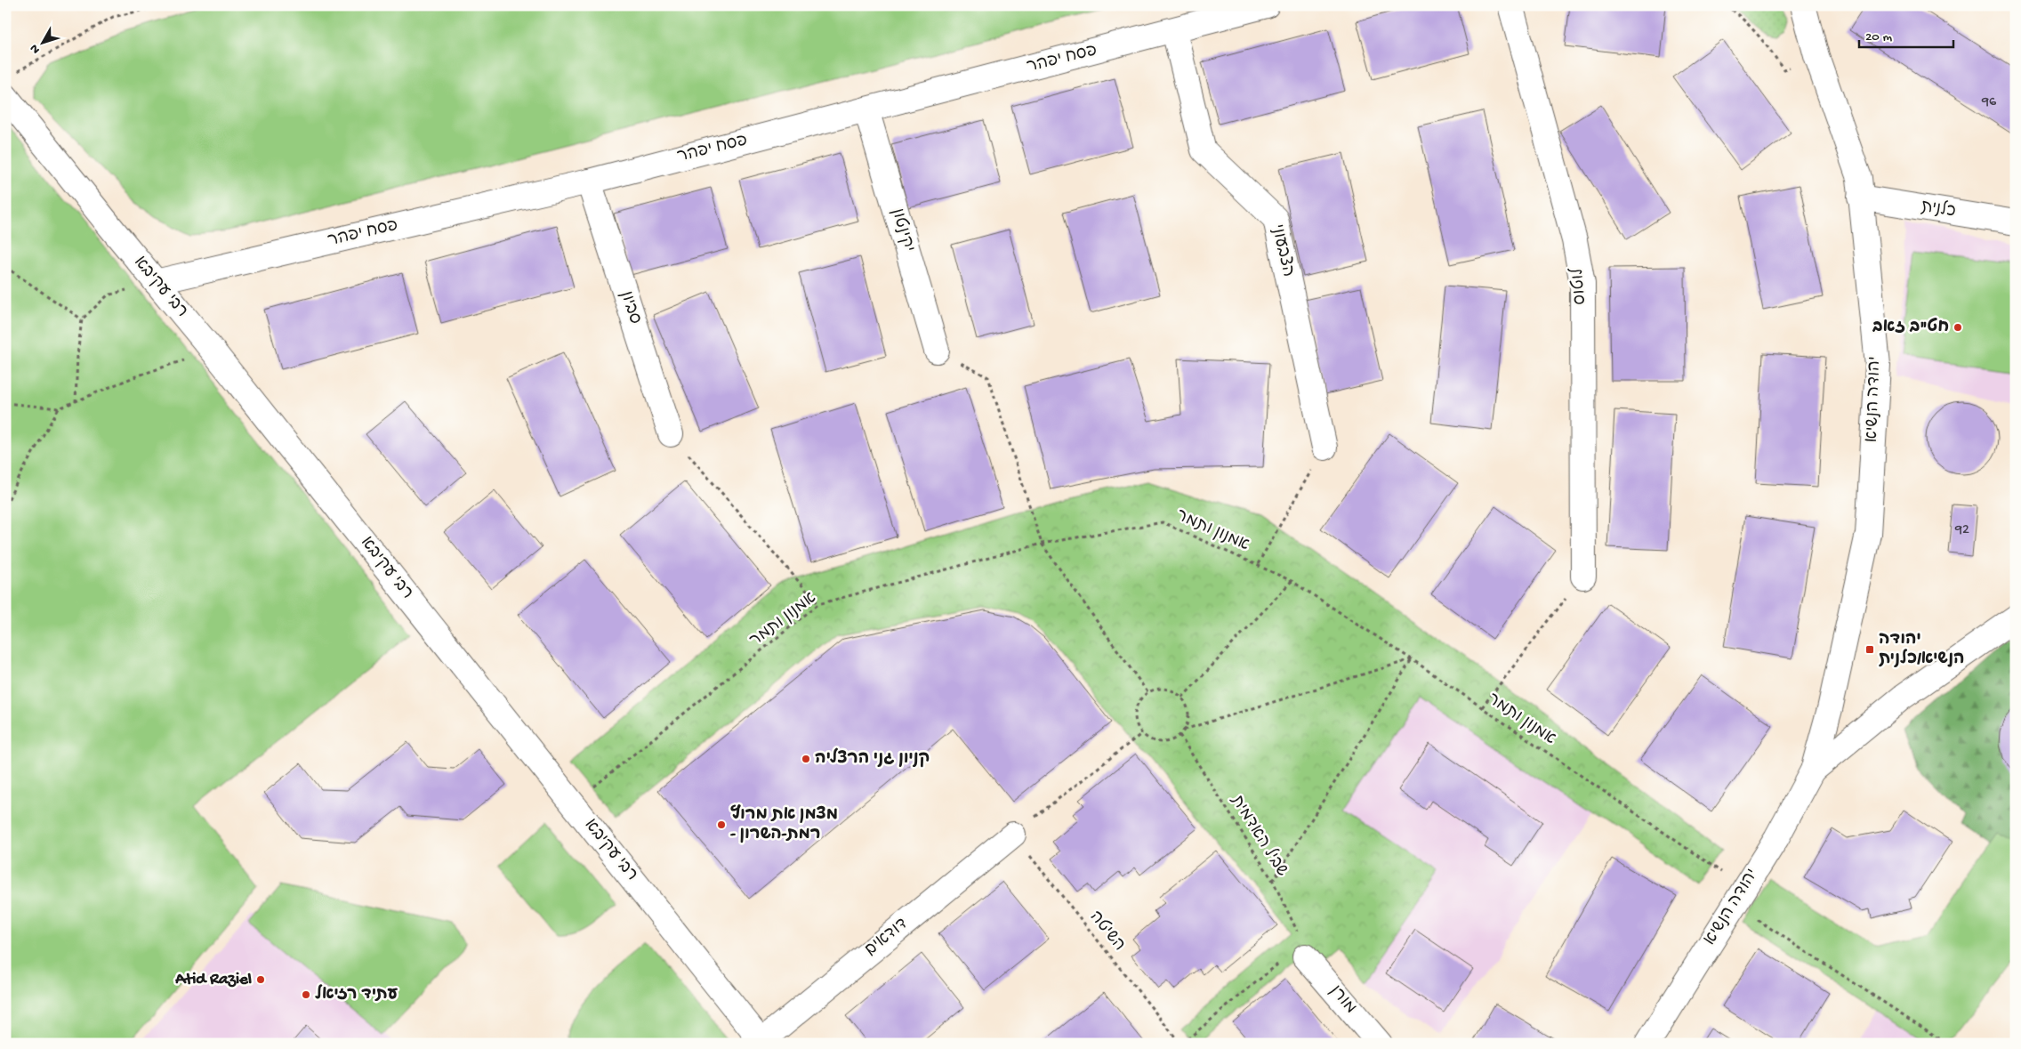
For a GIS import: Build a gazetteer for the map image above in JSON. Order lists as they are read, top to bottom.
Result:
{
  "streets": {
    "street": [
      "פסח יפהר",
      "כלנית",
      "יקינטון",
      "הצבעוני",
      "לוטוס",
      "רבי עקיבא",
      "סביון",
      "יהודה הנשיא",
      "דודאים",
      "מורן"
    ],
    "path": ["אמנון ותמר", "שביל האדמית", "השיטה"]
  },
  "crossings": [
    ["פסח יפהר", "יקינטון"],
    ["פסח יפהר", "הצבעוני"],
    ["פסח יפהר", "רבי עקיבא"],
    ["פסח יפהר", "סביון"],
    ["כלנית", "יהודה הנשיא"],
    ["רבי עקיבא", "אמנון ותמר"],
    ["רבי עקיבא", "דודאים"],
    ["יהודה הנשיא", "אמנון ותמר"],
    ["שביל האדמית", "מורן"],
    ["השיטה", "דודאים"]
  ],
  "places": {
    "other": [
      "חט\"ב זאב",
      "קניון גני הרצליה",
      "מצמן את מרוץ - רמת-השרון",
      "Atid Raziel",
      "עתיד רזיאל"
    ],
    "transit": ["יהודה הנשיא/כלנית"]
  },
  "house_numbers": ["96", "92"],
  "scale_bar": "20 m",
  "north": "bottom left"
}
